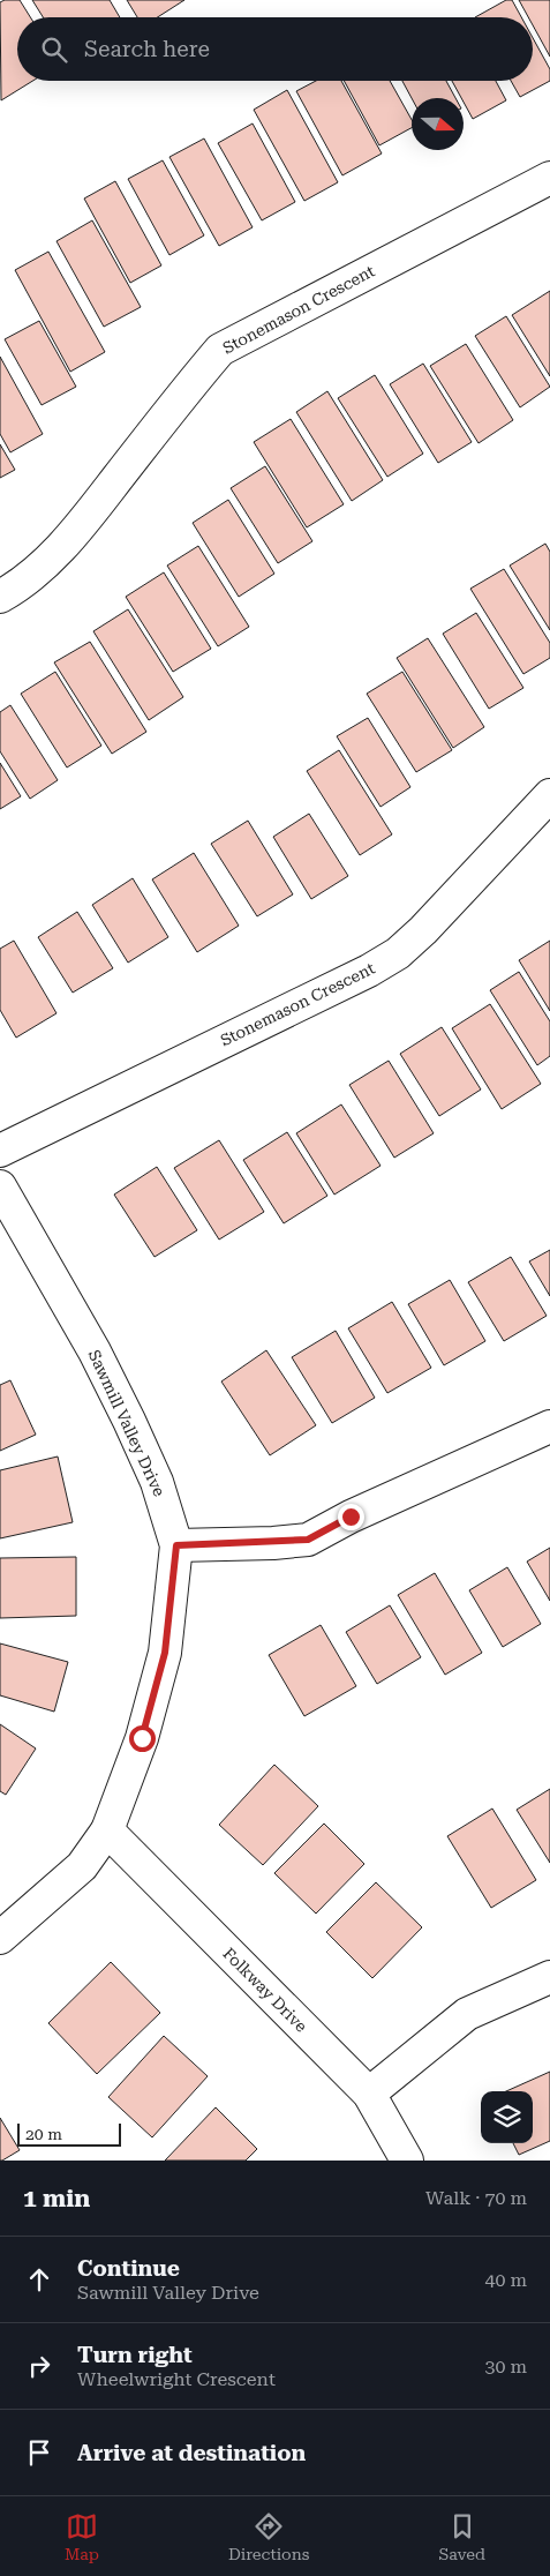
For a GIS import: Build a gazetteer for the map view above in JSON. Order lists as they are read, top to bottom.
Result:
{
  "streets": {
    "street": ["Stonemason Crescent", "Sawmill Valley Drive", "Folkway Drive"]
  },
  "crossings": [
    ["Sawmill Valley Drive", "Folkway Drive"]
  ],
  "scale_bar": "20 m",
  "north": "right",
  "page": {
    "search": "Search here",
    "scale": "20 m",
    "heading": ["1 min", "Walk · 70 m"],
    "list": [
      ["Continue", "Sawmill Valley Drive", "40 m"],
      ["Turn right", "Wheelwright Crescent", "30 m"],
      "Arrive at destination"
    ],
    "nav": ["Map", "Directions", "Saved"]
  }
}
